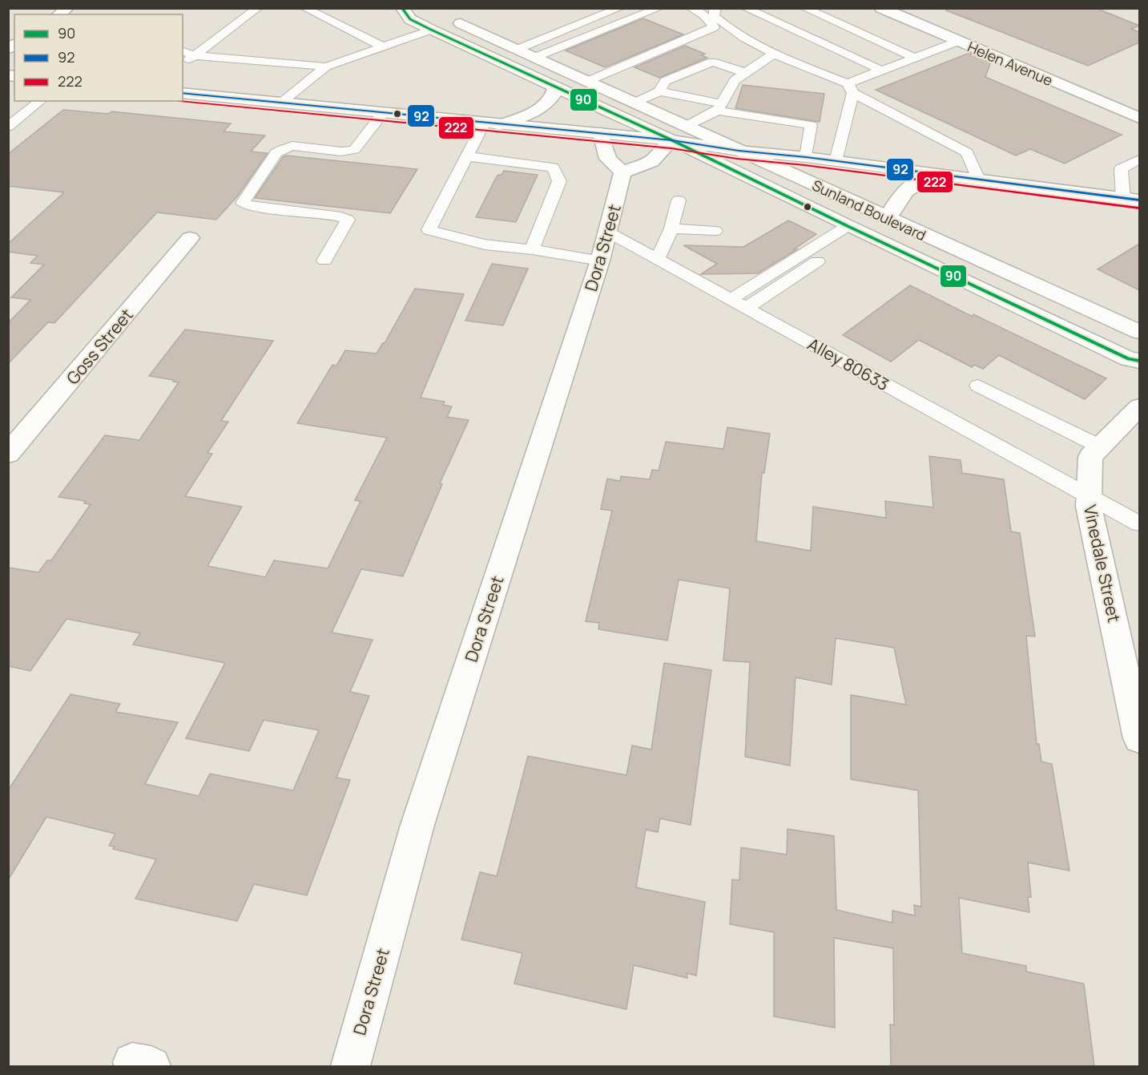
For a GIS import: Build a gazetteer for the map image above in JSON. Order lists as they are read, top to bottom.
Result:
{
  "streets": {
    "main road": [
      "Helen Avenue",
      "Sunland Boulevard",
      "Dora Street",
      "Goss Street",
      "Vinedale Street"
    ],
    "lane": ["Alley 80633"]
  },
  "crossings": [
    ["Dora Street", "Alley 80633"],
    ["Alley 80633", "Vinedale Street"]
  ],
  "lines": ["transit line 90", "transit line 92", "transit line 222"],
  "legend": ["90", "92", "222"]
}
